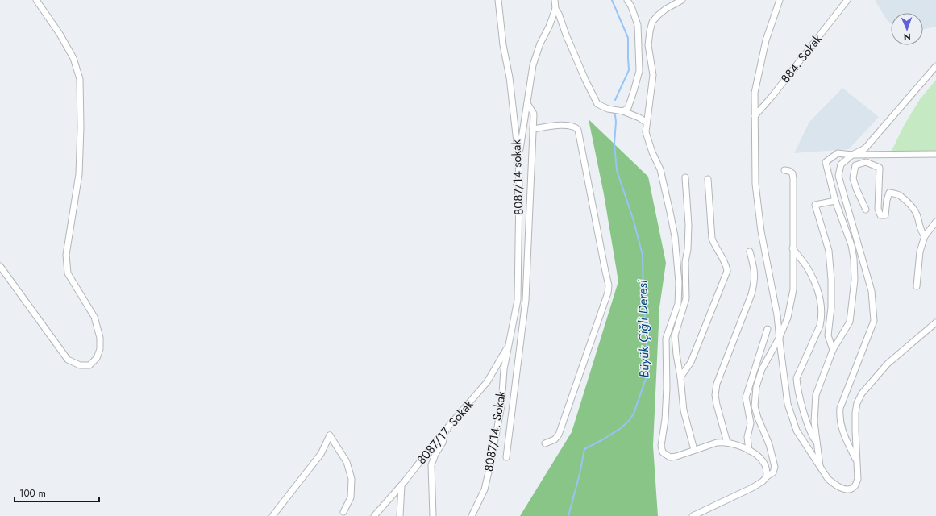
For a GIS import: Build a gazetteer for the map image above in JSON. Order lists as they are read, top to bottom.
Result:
{
  "streets": {
    "street": [
      "884. Sokak",
      "8087/14 sokak",
      "8087/14. Sokak",
      "8087/17. Sokak"
    ]
  },
  "crossings": [
    ["8087/14 sokak", "8087/14. Sokak"],
    ["8087/14 sokak", "8087/17. Sokak"],
    ["8087/14. Sokak", "8087/17. Sokak"]
  ],
  "water": ["Büyük Çiğli Deresi"],
  "scale_bar": "100 m",
  "north": "bottom"
}
